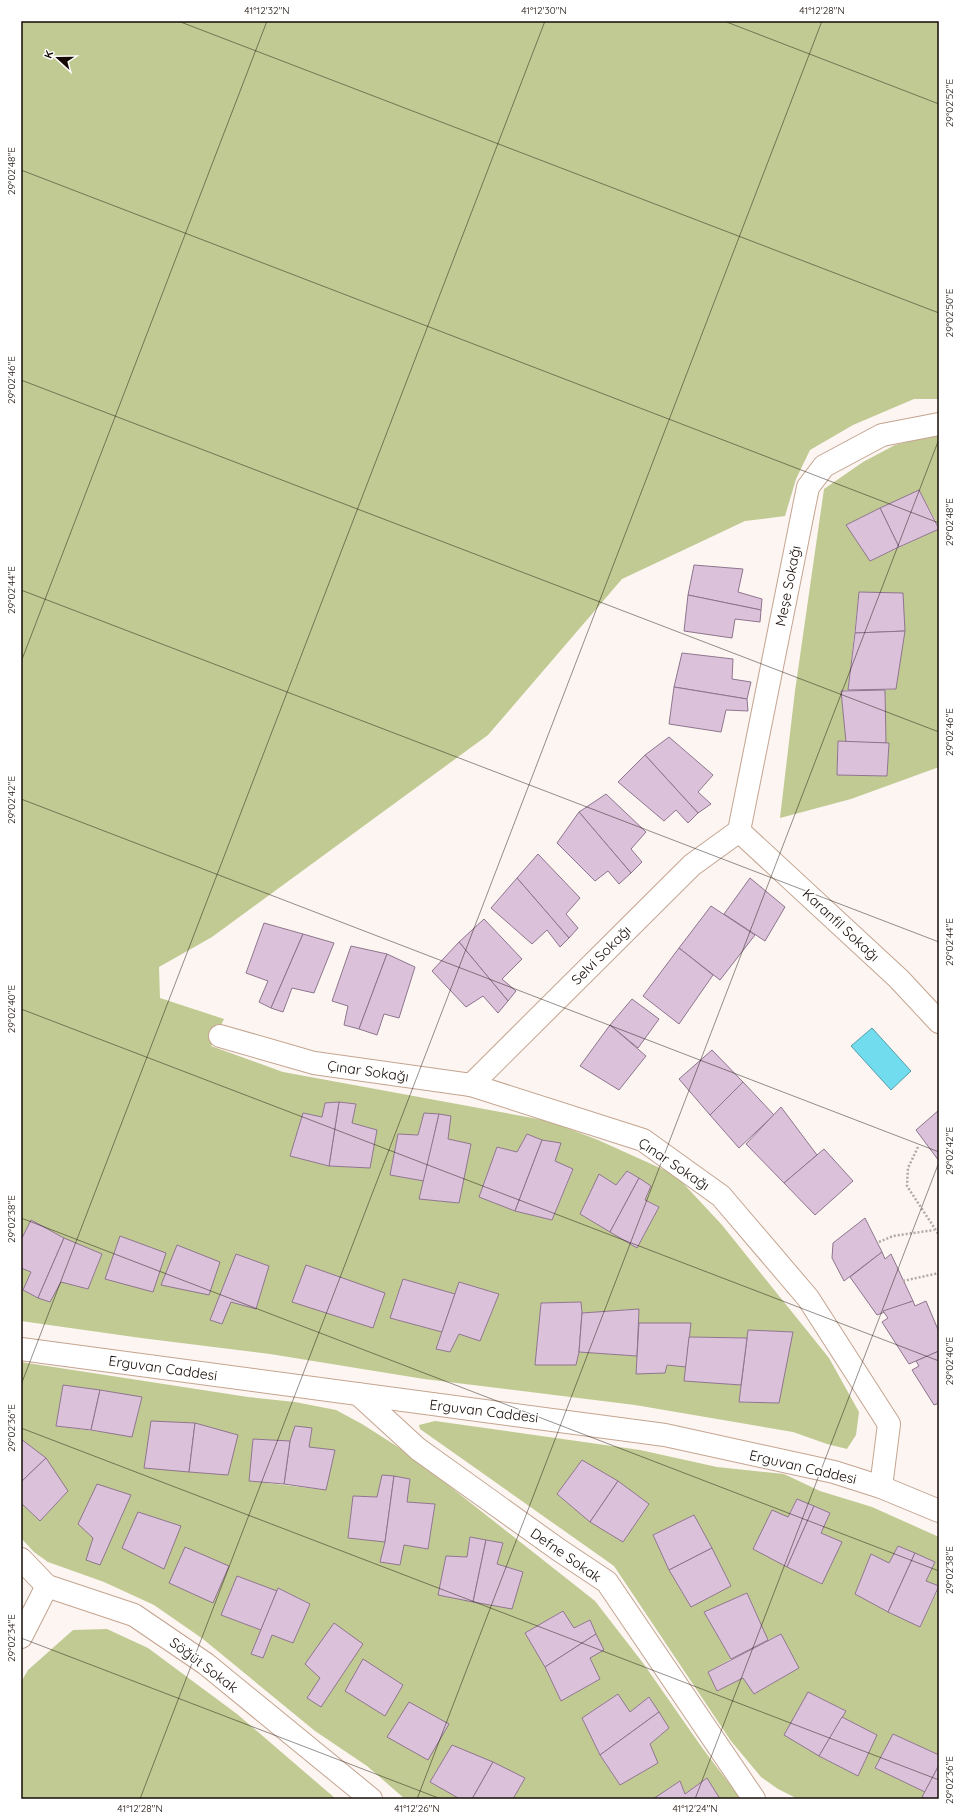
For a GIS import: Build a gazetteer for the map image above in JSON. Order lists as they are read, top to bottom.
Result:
{
  "streets": {
    "street": [
      "Meşe Sokağı",
      "Karanfil Sokağı",
      "Selvi Sokağı",
      "Çınar Sokağı",
      "Erguvan Caddesi",
      "Defne Sokak",
      "Söğüt Sokak"
    ]
  },
  "crossings": [
    ["Meşe Sokağı", "Karanfil Sokağı"],
    ["Meşe Sokağı", "Selvi Sokağı"],
    ["Karanfil Sokağı", "Selvi Sokağı"],
    ["Selvi Sokağı", "Çınar Sokağı"],
    ["Çınar Sokağı", "Erguvan Caddesi"],
    ["Erguvan Caddesi", "Defne Sokak"]
  ],
  "north": "left",
  "coordinates": [
    "41°12'32\"N",
    "41°12'30\"N",
    "41°12'28\"N",
    "29°02'52\"E",
    "29°02'48\"E",
    "29°02'50\"E",
    "29°02'46\"E",
    "29°02'44\"E",
    "29°02'42\"E",
    "29°02'40\"E",
    "29°02'38\"E",
    "29°02'36\"E",
    "29°02'34\"E",
    "41°12'26\"N",
    "41°12'24\"N"
  ]
}
